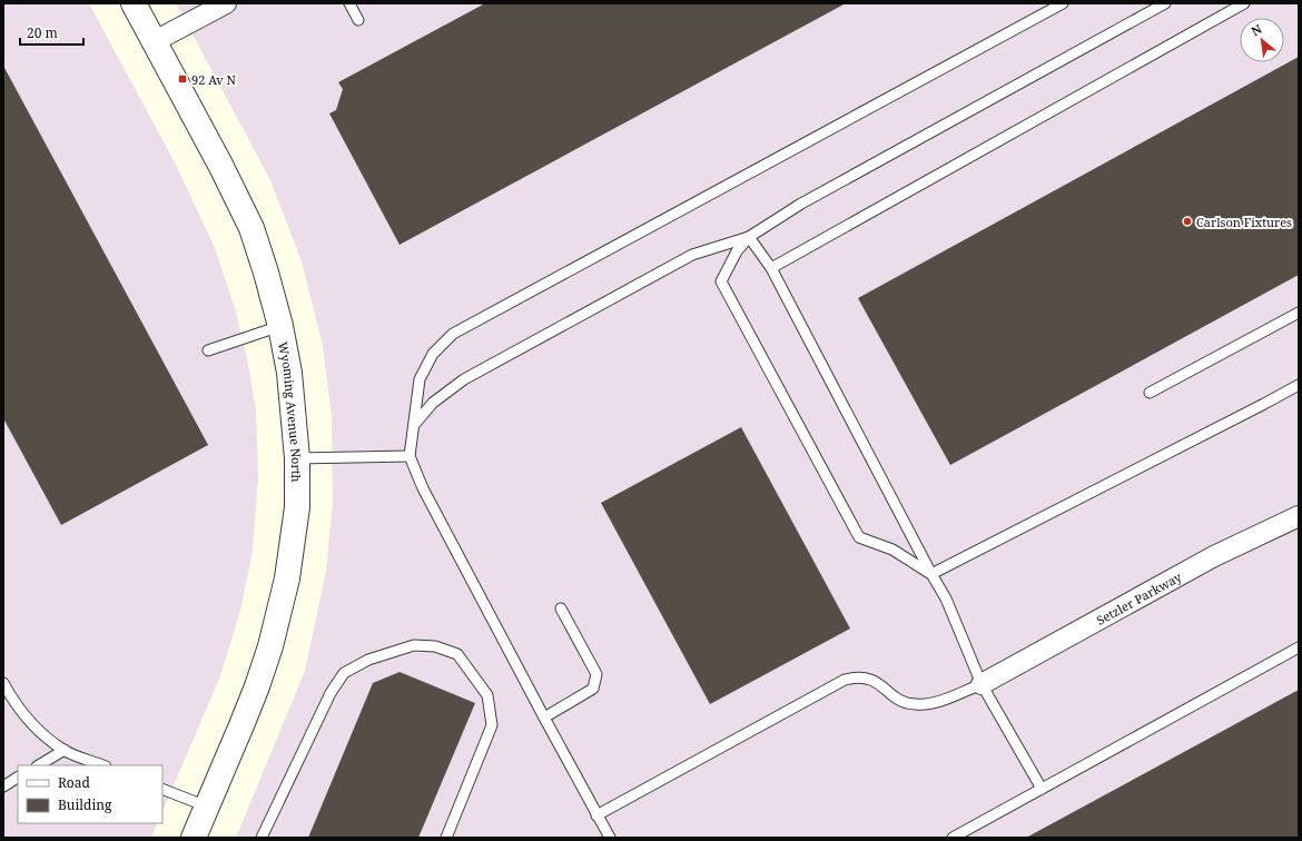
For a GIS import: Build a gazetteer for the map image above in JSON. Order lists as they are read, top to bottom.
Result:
{
  "streets": {
    "street": ["Wyoming Avenue North", "Setzler Parkway"]
  },
  "places": {
    "transit": ["92 Av N"],
    "other": ["Carlson Fixtures"]
  },
  "legend": ["Road", "Building"],
  "scale_bar": "20 m",
  "north": "top left"
}
